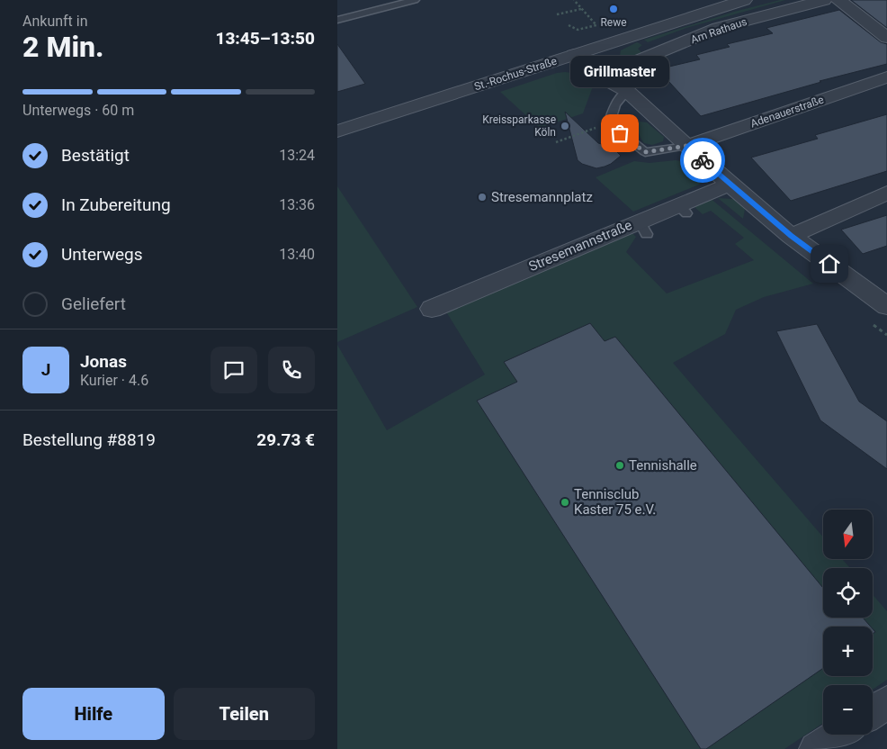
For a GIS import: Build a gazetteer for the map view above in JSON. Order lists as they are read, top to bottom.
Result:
{
  "streets": {
    "street": [
      "Am Rathaus",
      "St.-Rochus-Straße",
      "Adenauerstraße",
      "Stresemannstraße"
    ]
  },
  "places": [
    "Rewe",
    "Kreissparkasse Köln",
    "Grillmaster",
    "Stresemannplatz",
    "Tennishalle",
    "Tennisclub Kaster 75 e.V."
  ],
  "north": "bottom",
  "page": {
    "heading": ["2 Min.", "Ankunft in", "13:45–13:50"],
    "panel": [
      "Jonas",
      "Kurier · 4.6",
      "Bestellung #8819",
      "29.73 €"
    ],
    "bubble": "Grillmaster",
    "bar": "Unterwegs · 60 m",
    "list": [
      ["Bestätigt", "13:24"],
      ["In Zubereitung", "13:36"],
      ["Unterwegs", "13:40"],
      "Geliefert"
    ],
    "round": "J",
    "map_buttons": ["+", "−"],
    "buttons": ["Hilfe", "Teilen"]
  }
}
